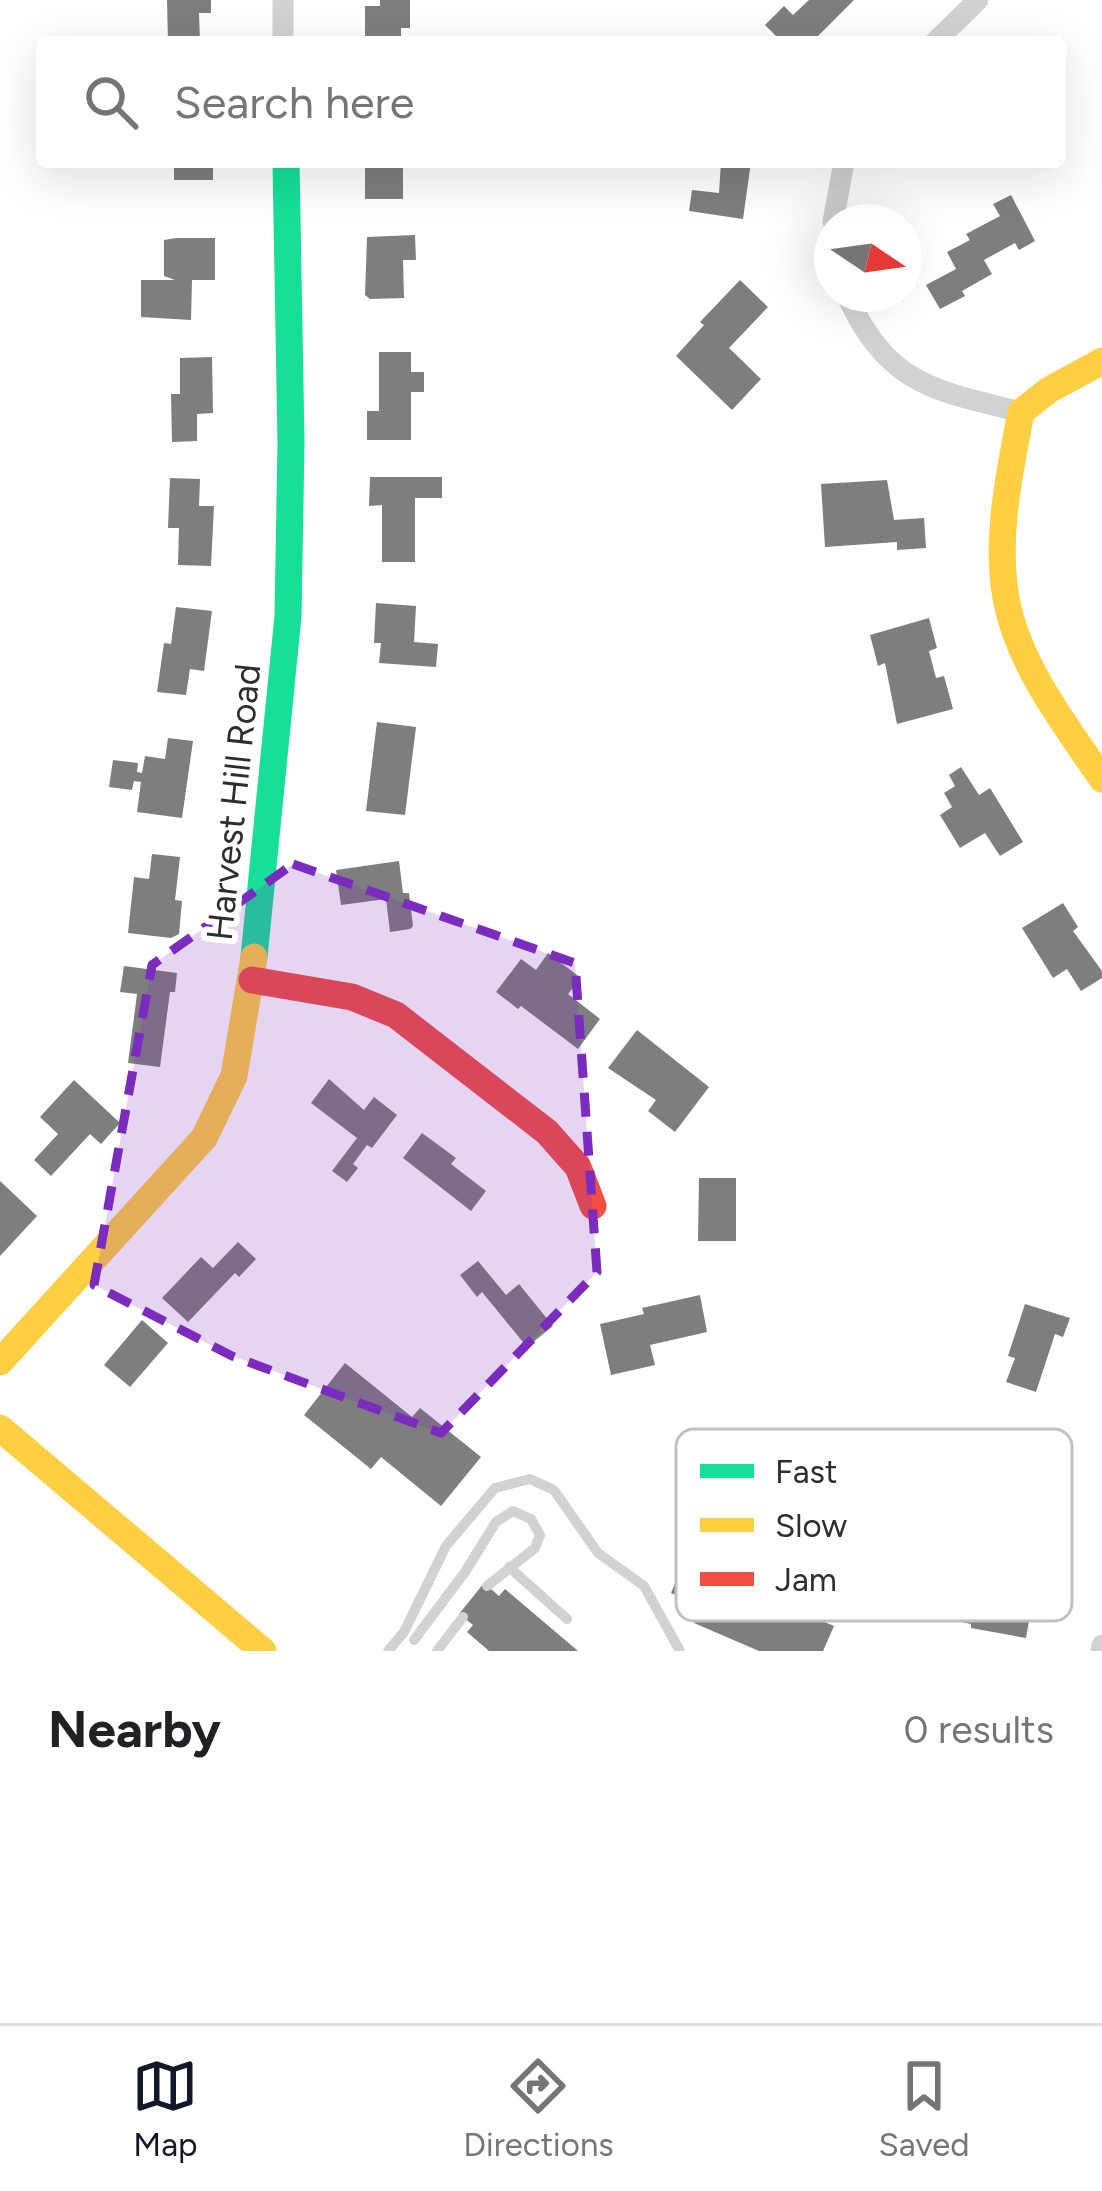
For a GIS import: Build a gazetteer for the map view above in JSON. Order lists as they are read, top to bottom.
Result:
{
  "streets": {
    "street": ["Harvest Hill Road"]
  },
  "legend": ["Fast", "Slow", "Jam"],
  "north": "right",
  "page": {
    "search": "Search here",
    "heading": ["Nearby", "0 results"],
    "nav": ["Map", "Directions", "Saved"]
  }
}
